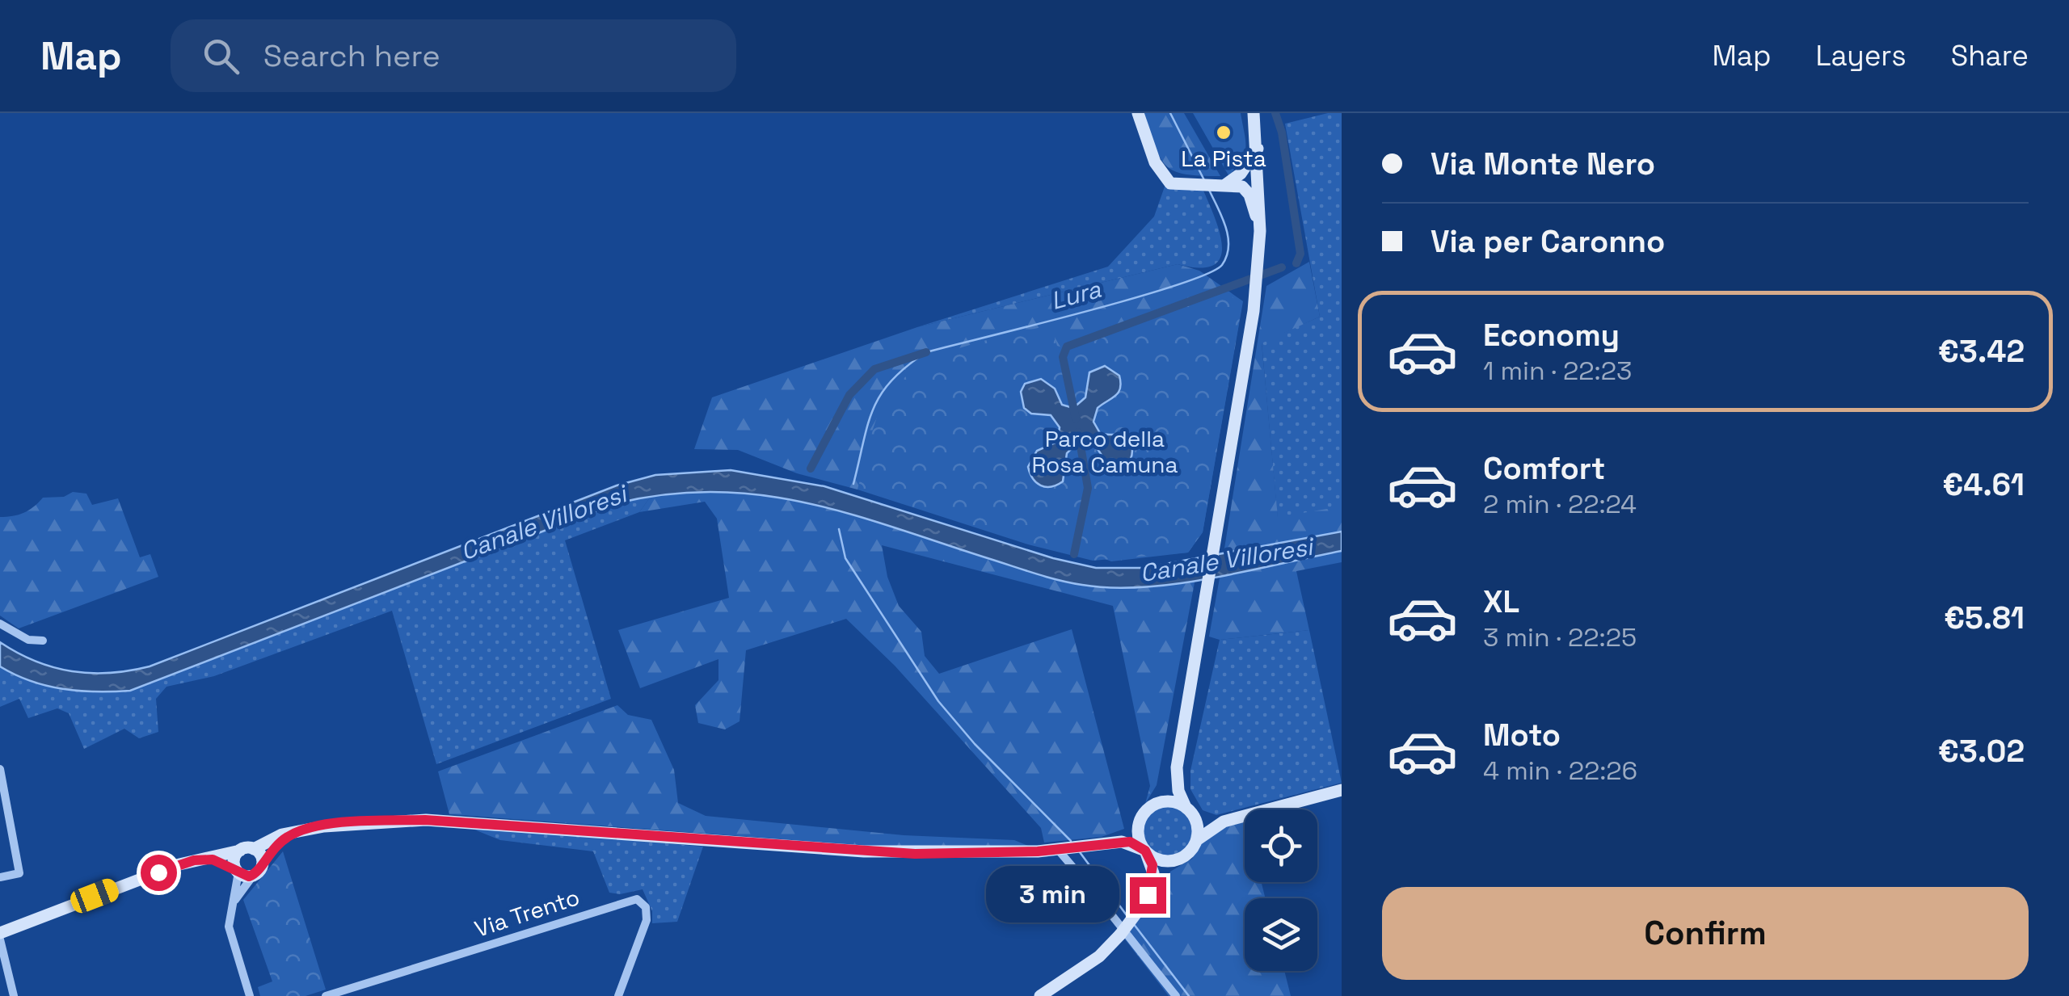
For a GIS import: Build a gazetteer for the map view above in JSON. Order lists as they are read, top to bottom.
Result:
{
  "streets": {
    "street": ["Via Trento"]
  },
  "water": ["Lura", "Canale Villoresi"],
  "parks": ["Parco della Rosa Camuna"],
  "places": ["La Pista"],
  "page": {
    "header": "Map",
    "search": "Search here",
    "nav": ["Map", "Layers", "Share"],
    "banner": ["Via Monte Nero", "Via per Caronno"],
    "list": [
      {
        "name": "Economy",
        "note": "1 min · 22:23",
        "value": "€3.42"
      },
      {
        "name": "Comfort",
        "note": "2 min · 22:24",
        "value": "€4.61"
      },
      {
        "name": "XL",
        "note": "3 min · 22:25",
        "value": "€5.81"
      },
      {
        "name": "Moto",
        "note": "4 min · 22:26",
        "value": "€3.02"
      }
    ],
    "bubble": "3 min",
    "buttons": "Confirm"
  }
}
